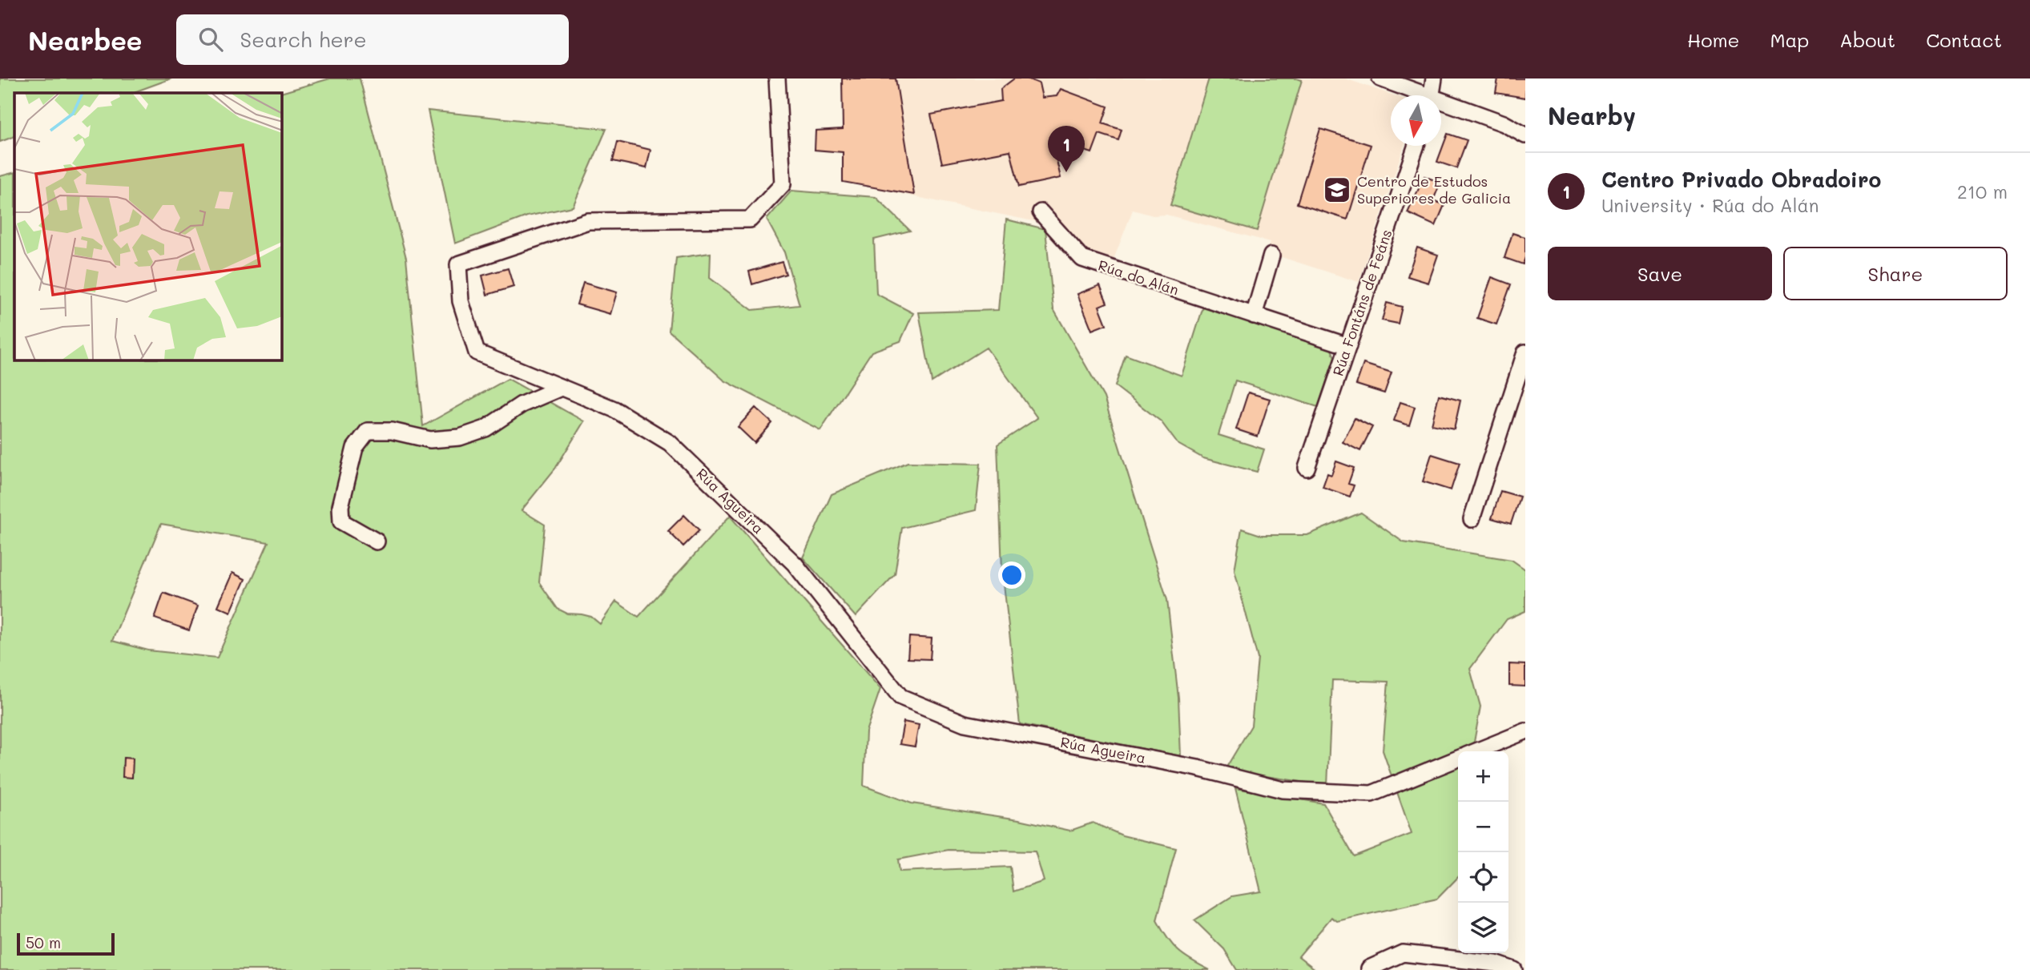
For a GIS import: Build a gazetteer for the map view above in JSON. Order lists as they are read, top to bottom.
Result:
{
  "streets": {
    "street": ["Rúa do Alán", "Rúa Fontáns de Feáns", "Rúa Agueira"]
  },
  "crossings": [
    ["Rúa do Alán", "Rúa Fontáns de Feáns"]
  ],
  "places": {
    "school or university": ["Centro de Estudos Superiores de Galicia"]
  },
  "scale_bar": "50 m",
  "north": "bottom",
  "page": {
    "header": "Nearbee",
    "search": "Search here",
    "nav": [
      "Home",
      "Map",
      "About",
      "Contact"
    ],
    "heading": "Nearby",
    "pins": "1",
    "list": [
      {
        "mark": "1",
        "name": "Centro Privado Obradoiro",
        "note": "University · Rúa do Alán",
        "value": "210 m"
      }
    ],
    "buttons": ["Save", "Share"],
    "map_buttons": ["+", "−"],
    "scale": "50 m"
  }
}
